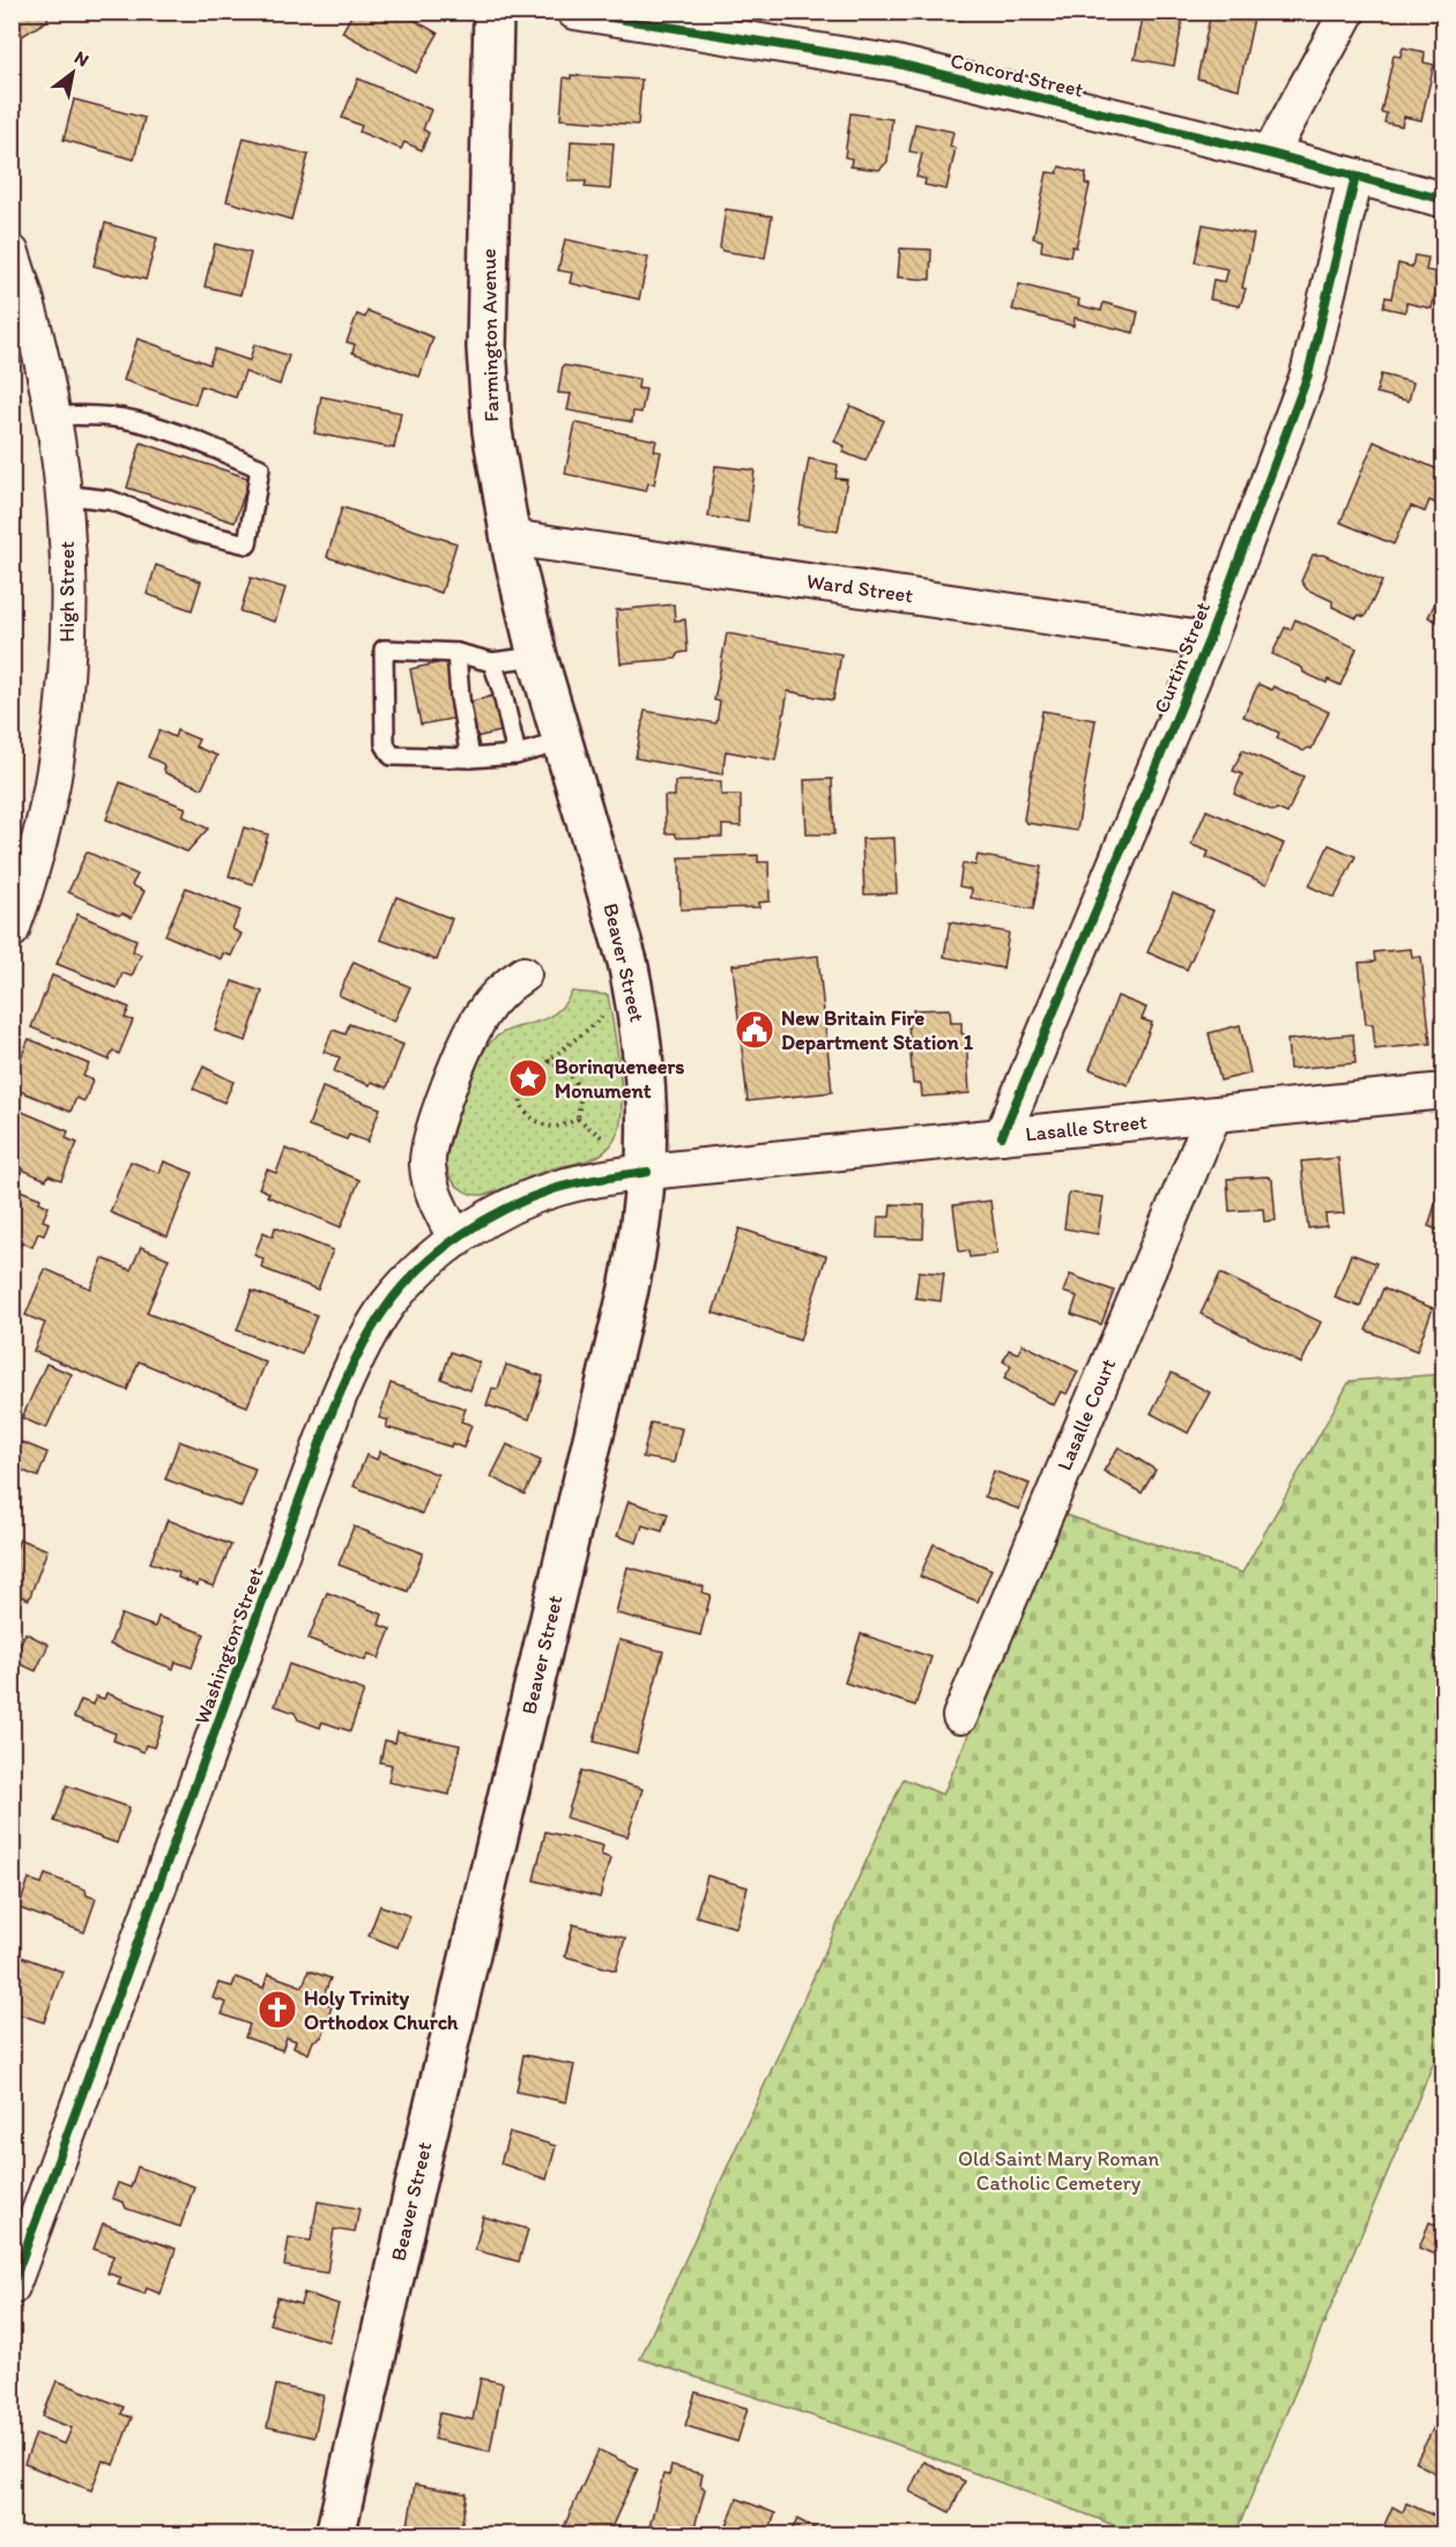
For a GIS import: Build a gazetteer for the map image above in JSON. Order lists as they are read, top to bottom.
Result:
{
  "streets": {
    "main road": ["Farmington Avenue", "Beaver Street"],
    "street": [
      "Concord Street",
      "Ward Street",
      "High Street",
      "Curtin Street",
      "Lasalle Street",
      "Lasalle Court",
      "Washington Street"
    ]
  },
  "crossings": [
    ["Concord Street", "Curtin Street"],
    ["Farmington Avenue", "Ward Street"],
    ["Farmington Avenue", "Beaver Street"],
    ["Ward Street", "Curtin Street"],
    ["Curtin Street", "Lasalle Street"],
    ["Beaver Street", "Lasalle Street"],
    ["Beaver Street", "Washington Street"],
    ["Lasalle Street", "Lasalle Court"],
    ["Lasalle Street", "Washington Street"]
  ],
  "parks": ["Old Saint Mary Roman Catholic Cemetery"],
  "places": {
    "public building": ["New Britain Fire Department Station 1"],
    "place": ["Borinqueneers Monument"],
    "church": ["Holy Trinity Orthodox Church"]
  },
  "north": "top right"
}
